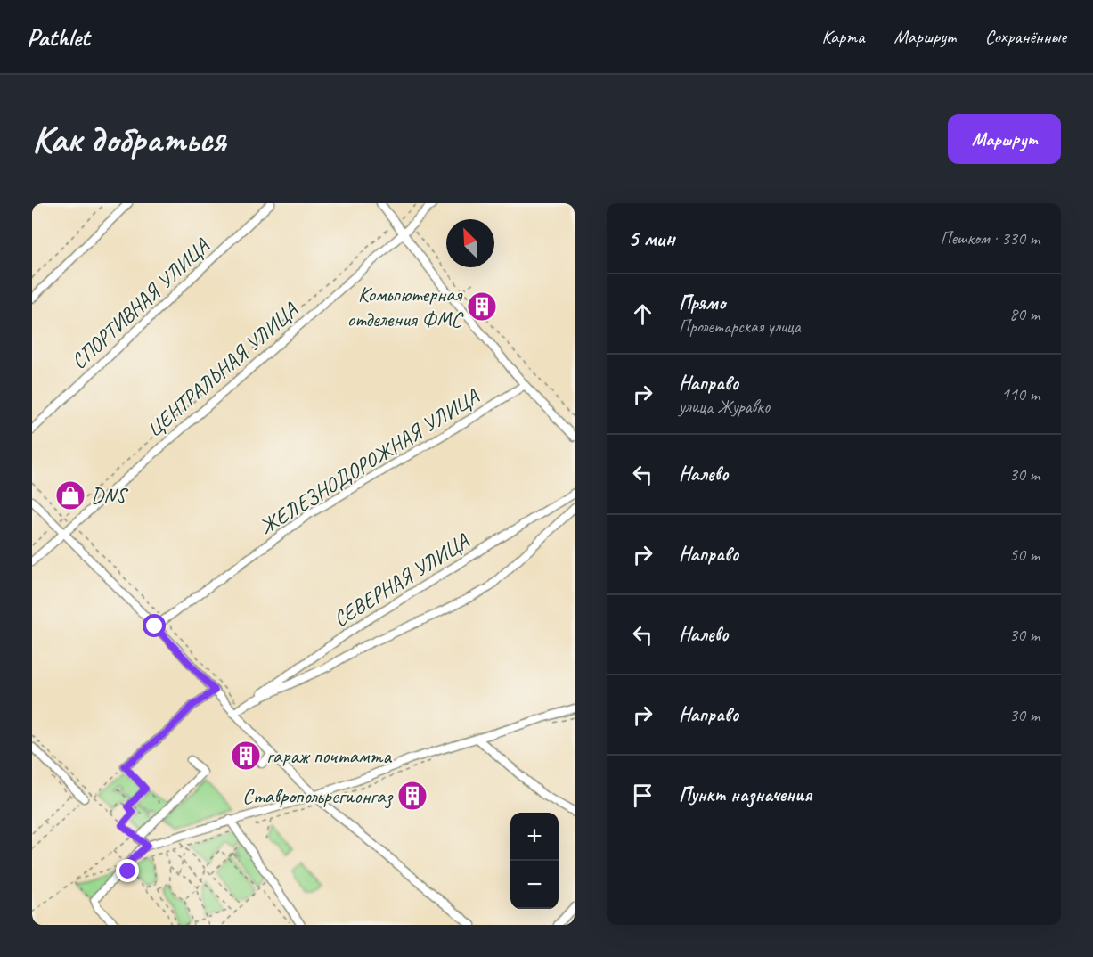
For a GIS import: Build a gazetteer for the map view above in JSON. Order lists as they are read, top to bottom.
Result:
{
  "streets": {
    "street": [
      "СПОРТИВНАЯ УЛИЦА",
      "ЦЕНТРАЛЬНАЯ УЛИЦА",
      "ЖЕЛЕЗНОДОРОЖНАЯ УЛИЦА",
      "СЕВЕРНАЯ УЛИЦА"
    ]
  },
  "places": {
    "building": ["Комьпютерная отделения ФМС", "гараж почтамта", "Ставропольрегионгаз"],
    "shop": ["DNS"]
  },
  "north": "top left",
  "page": {
    "header": "Pathlet",
    "nav": ["Карта", "Маршрут", "Сохранённые"],
    "buttons": "Маршрут",
    "title": "Как добраться",
    "heading": ["5 мин", "Пешком · 330 m"],
    "list": [
      ["Прямо", "Пролетарская улица", "80 m"],
      ["Направо", "улица Журавко", "110 m"],
      ["Налево", "30 m"],
      ["Направо", "50 m"],
      ["Налево", "30 m"],
      ["Направо", "30 m"],
      "Пункт назначения"
    ],
    "map_buttons": ["+", "−"]
  }
}
